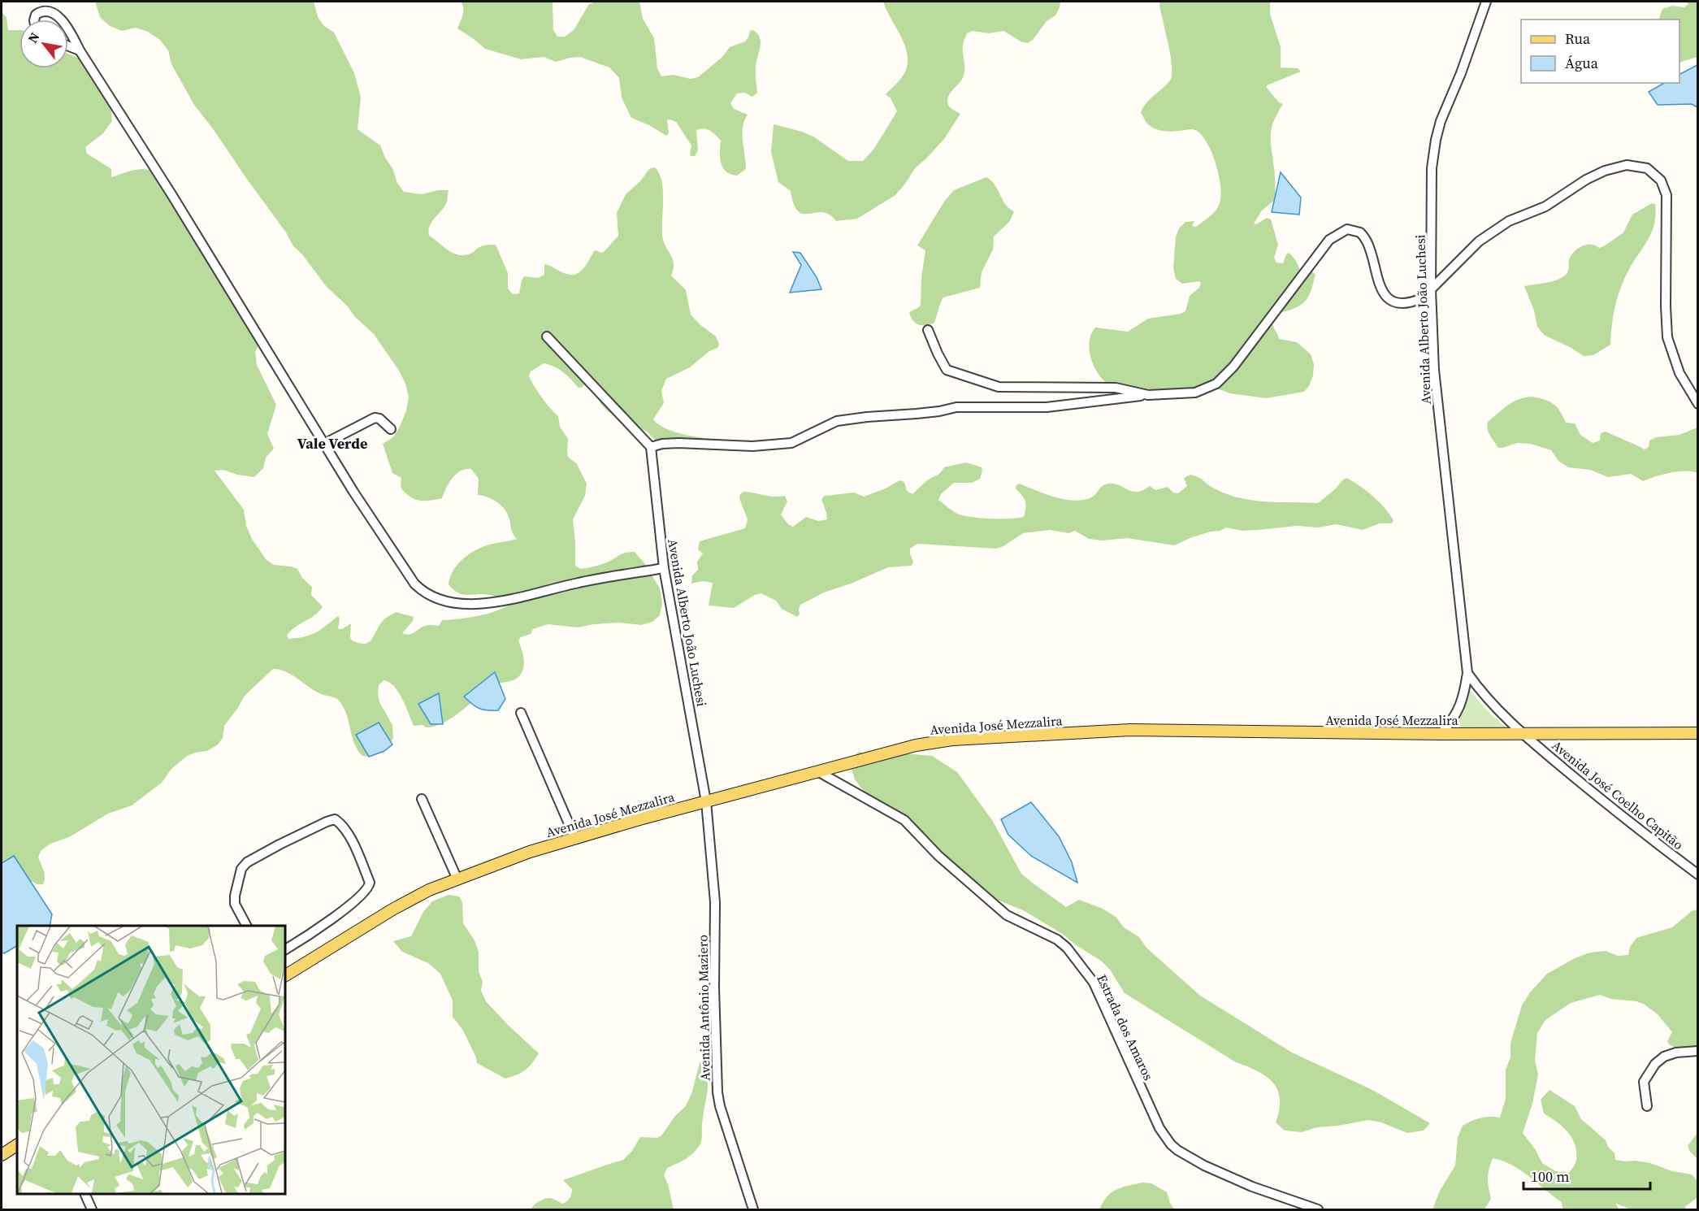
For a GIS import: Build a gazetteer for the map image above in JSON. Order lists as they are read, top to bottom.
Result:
{
  "streets": {
    "main road": ["Avenida José Mezzalira"],
    "street": [
      "Avenida Alberto João Luchesi",
      "Avenida José Coelho Capitão",
      "Avenida Antônio Maziero",
      "Estrada dos Amaros"
    ]
  },
  "crossings": [
    ["Avenida Alberto João Luchesi", "Avenida José Mezzalira"],
    ["Avenida Alberto João Luchesi", "Avenida José Coelho Capitão"],
    ["Avenida Alberto João Luchesi", "Avenida Antônio Maziero"],
    ["Avenida José Mezzalira", "Avenida José Coelho Capitão"],
    ["Avenida José Mezzalira", "Avenida Antônio Maziero"],
    ["Avenida José Mezzalira", "Estrada dos Amaros"]
  ],
  "districts": ["Vale Verde"],
  "legend": ["Rua", "Água"],
  "scale_bar": "100 m",
  "north": "top left"
}
